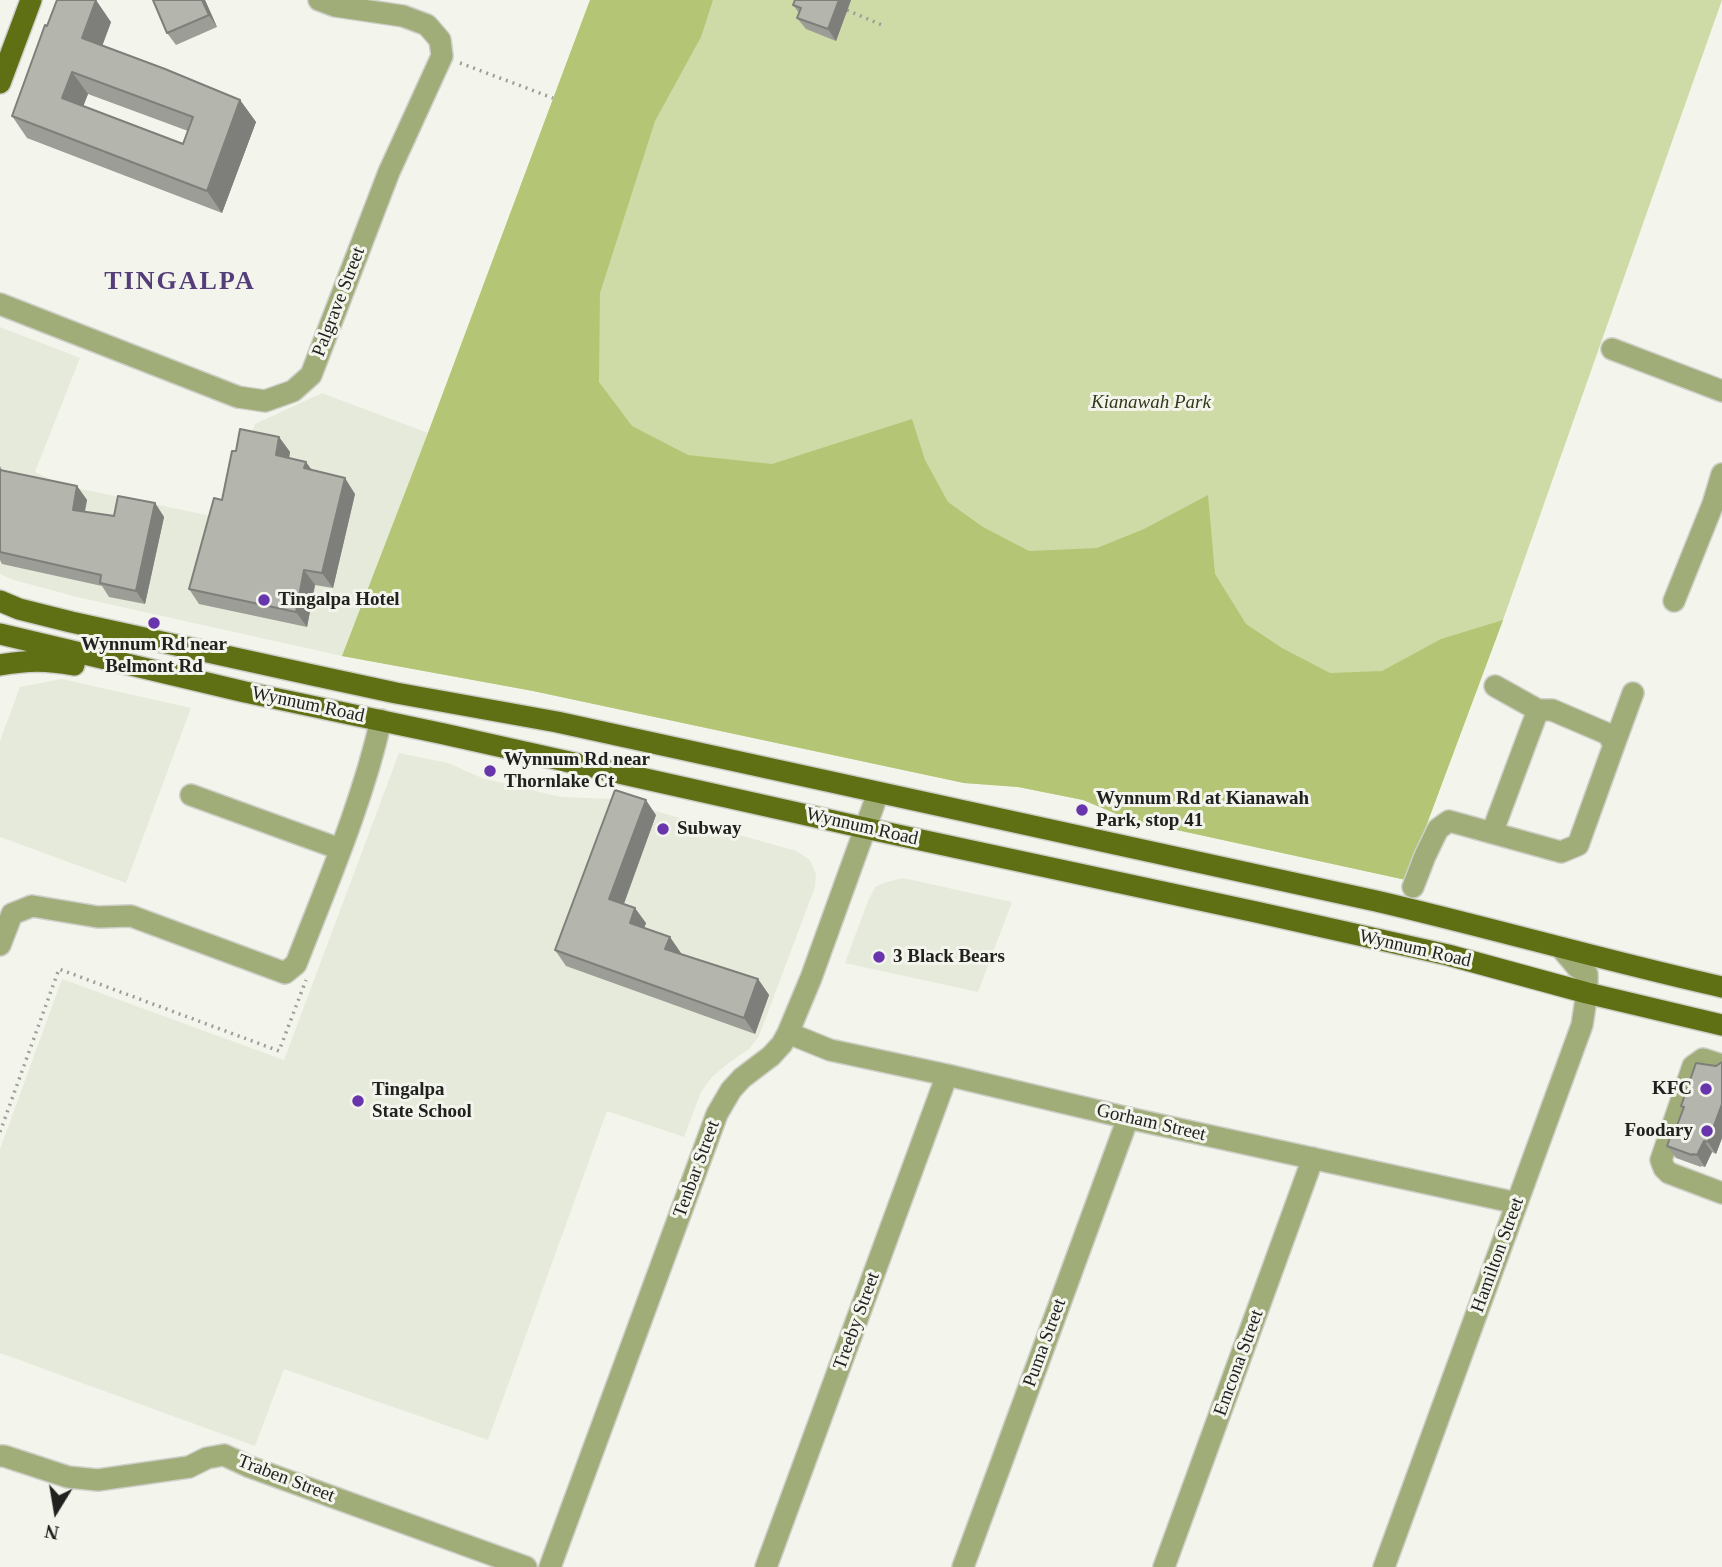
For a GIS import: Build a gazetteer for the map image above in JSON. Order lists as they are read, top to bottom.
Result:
{
  "streets": {
    "main road": ["Wynnum Road"],
    "street": [
      "Palgrave Street",
      "Gorham Street",
      "Tenbar Street",
      "Hamilton Street",
      "Treeby Street",
      "Puma Street",
      "Emcona Street",
      "Traben Street"
    ]
  },
  "crossings": [
    ["Wynnum Road", "Tenbar Street"],
    ["Wynnum Road", "Hamilton Street"],
    ["Gorham Street", "Tenbar Street"],
    ["Gorham Street", "Hamilton Street"],
    ["Gorham Street", "Treeby Street"],
    ["Gorham Street", "Puma Street"],
    ["Gorham Street", "Emcona Street"]
  ],
  "districts": ["TINGALPA"],
  "parks": ["Kianawah Park"],
  "places": [
    "Tingalpa Hotel",
    "Wynnum Rd near Belmont Rd",
    "Wynnum Rd near Thornlake Ct",
    "Wynnum Rd at Kianawah Park, stop 41",
    "Subway",
    "3 Black Bears",
    "KFC",
    "Tingalpa State School",
    "Foodary"
  ],
  "north": "bottom"
}
